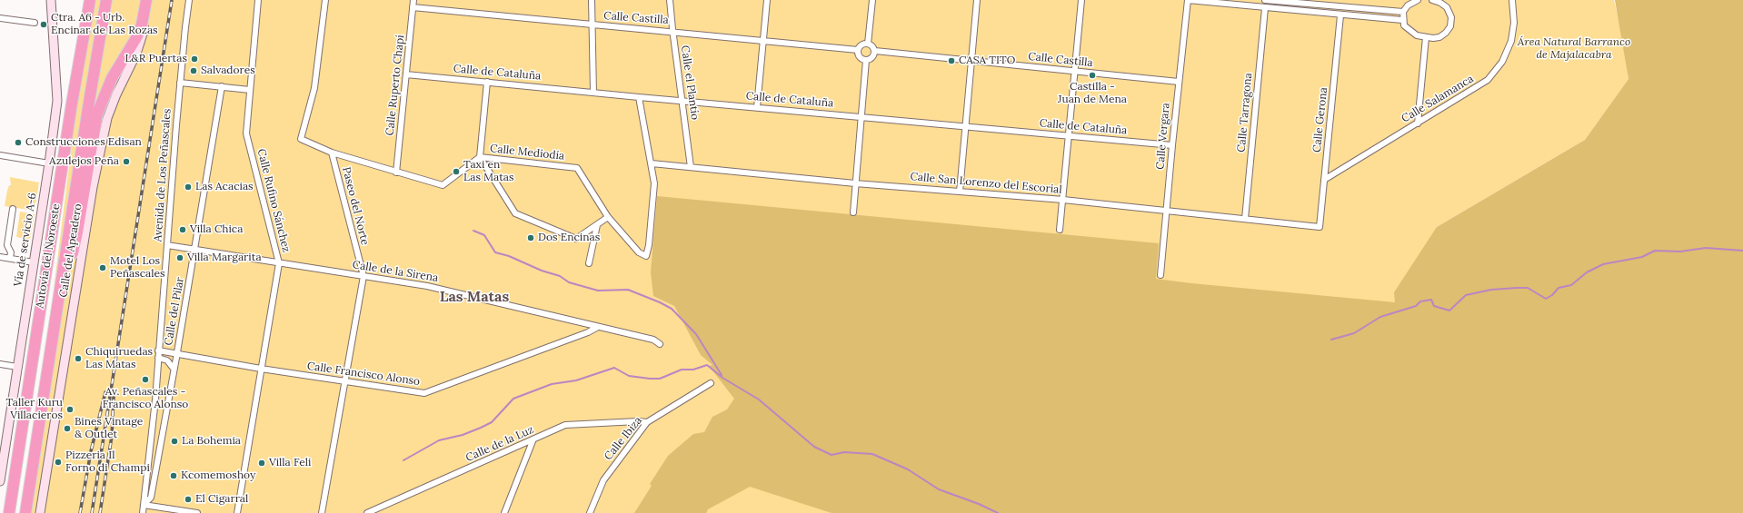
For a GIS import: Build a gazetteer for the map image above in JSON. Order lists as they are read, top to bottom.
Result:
{
  "streets": {
    "highway": ["Autovía del Noroeste"],
    "street": [
      "Calle Castilla",
      "Calle de Cataluña",
      "Calle el Plantío",
      "Calle Ruperto Chapí",
      "Calle Salamanca",
      "Calle Tarragona",
      "Calle Gerona",
      "Calle Vergara",
      "Calle Mediodía",
      "Avenida de Los Peñascales",
      "Calle San Lorenzo del Escorial",
      "Calle Rufino Sánchez",
      "Paseo del Norte",
      "Vía de servicio A-6",
      "Calle del Apeadero",
      "Calle de la Sirena",
      "Calle del Pilar",
      "Calle Francisco Alonso",
      "Calle Ibiza",
      "Calle de la Luz"
    ]
  },
  "crossings": [
    ["Calle Castilla", "Calle el Plantío"],
    ["Calle Castilla", "Calle Ruperto Chapí"],
    ["Calle Castilla", "Calle Vergara"],
    ["Calle de Cataluña", "Calle el Plantío"],
    ["Calle de Cataluña", "Calle Ruperto Chapí"],
    ["Calle de Cataluña", "Calle Vergara"],
    ["Calle el Plantío", "Calle San Lorenzo del Escorial"],
    ["Calle Ruperto Chapí", "Calle Mediodía"],
    ["Calle Salamanca", "Calle Gerona"],
    ["Calle Tarragona", "Calle San Lorenzo del Escorial"],
    ["Calle Gerona", "Calle San Lorenzo del Escorial"],
    ["Calle Vergara", "Calle San Lorenzo del Escorial"],
    ["Calle Mediodía", "Calle San Lorenzo del Escorial"],
    ["Calle Mediodía", "Paseo del Norte"],
    ["Avenida de Los Peñascales", "Calle de la Sirena"],
    ["Avenida de Los Peñascales", "Calle del Pilar"],
    ["Avenida de Los Peñascales", "Calle Francisco Alonso"],
    ["Calle Rufino Sánchez", "Calle de la Sirena"],
    ["Calle Rufino Sánchez", "Calle Francisco Alonso"],
    ["Paseo del Norte", "Calle de la Sirena"],
    ["Paseo del Norte", "Calle Francisco Alonso"],
    ["Calle de la Sirena", "Calle del Pilar"],
    ["Calle de la Sirena", "Calle Francisco Alonso"],
    ["Calle del Pilar", "Calle Francisco Alonso"],
    ["Calle Ibiza", "Calle de la Luz"]
  ],
  "districts": ["Las Matas"],
  "parks": ["Área Natural Barranco de Majalacabra"],
  "places": [
    "Ctra. A6 - Urb. Encinar de Las Rozas",
    "L&R Puertas",
    "CASA TITO",
    "Salvadores",
    "Castilla - Juan de Mena",
    "Construcciones Edisan",
    "Azulejos Peña",
    "Taxi en Las Matas",
    "Las Acacias",
    "Villa Chica",
    "Dos Encinas",
    "Villa Margarita",
    "Motel Los Peñascales",
    "Chiquiruedas Las Matas",
    "Av. Peñascales - Francisco Alonso",
    "Taller Kuru Villacieros",
    "Bines Vintage & Outlet",
    "La Bohemia",
    "Pizzeria Il Forno di Champi",
    "Villa Feli",
    "Kcomemoshoy",
    "El Cigarral"
  ]
}
